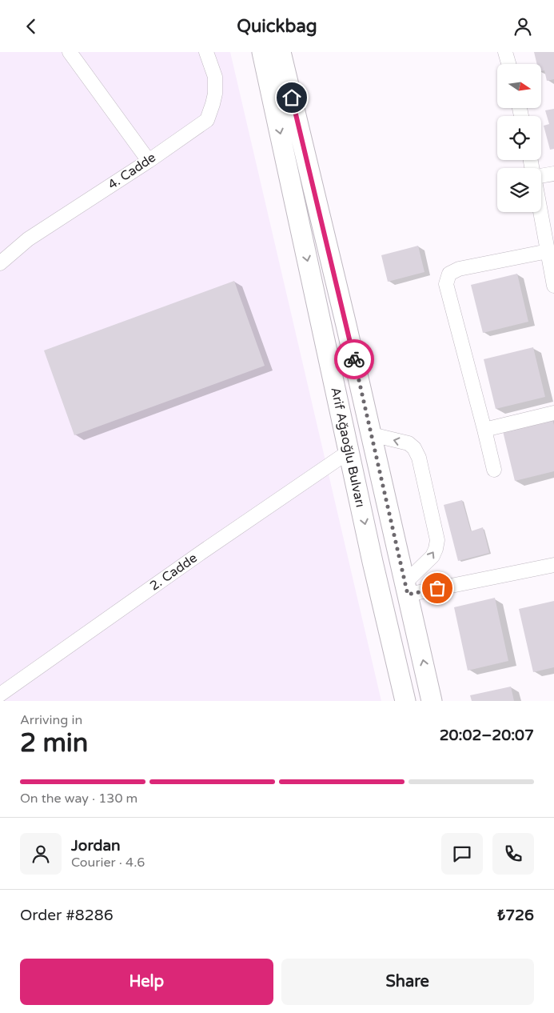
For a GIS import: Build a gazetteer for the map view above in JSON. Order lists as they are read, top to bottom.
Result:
{
  "streets": {
    "highway": ["Arif Ağaoğlu Bulvarı"],
    "street": ["4. Cadde", "2. Cadde"]
  },
  "crossings": [
    ["Arif Ağaoğlu Bulvarı", "2. Cadde"]
  ],
  "north": "right",
  "page": {
    "header": "Quickbag",
    "heading": ["2 min", "Arriving in", "20:02–20:07"],
    "panel": [
      "Jordan",
      "Courier · 4.6",
      "Order #8286",
      "₺726"
    ],
    "bar": "On the way · 130 m",
    "buttons": ["Help", "Share"]
  }
}
